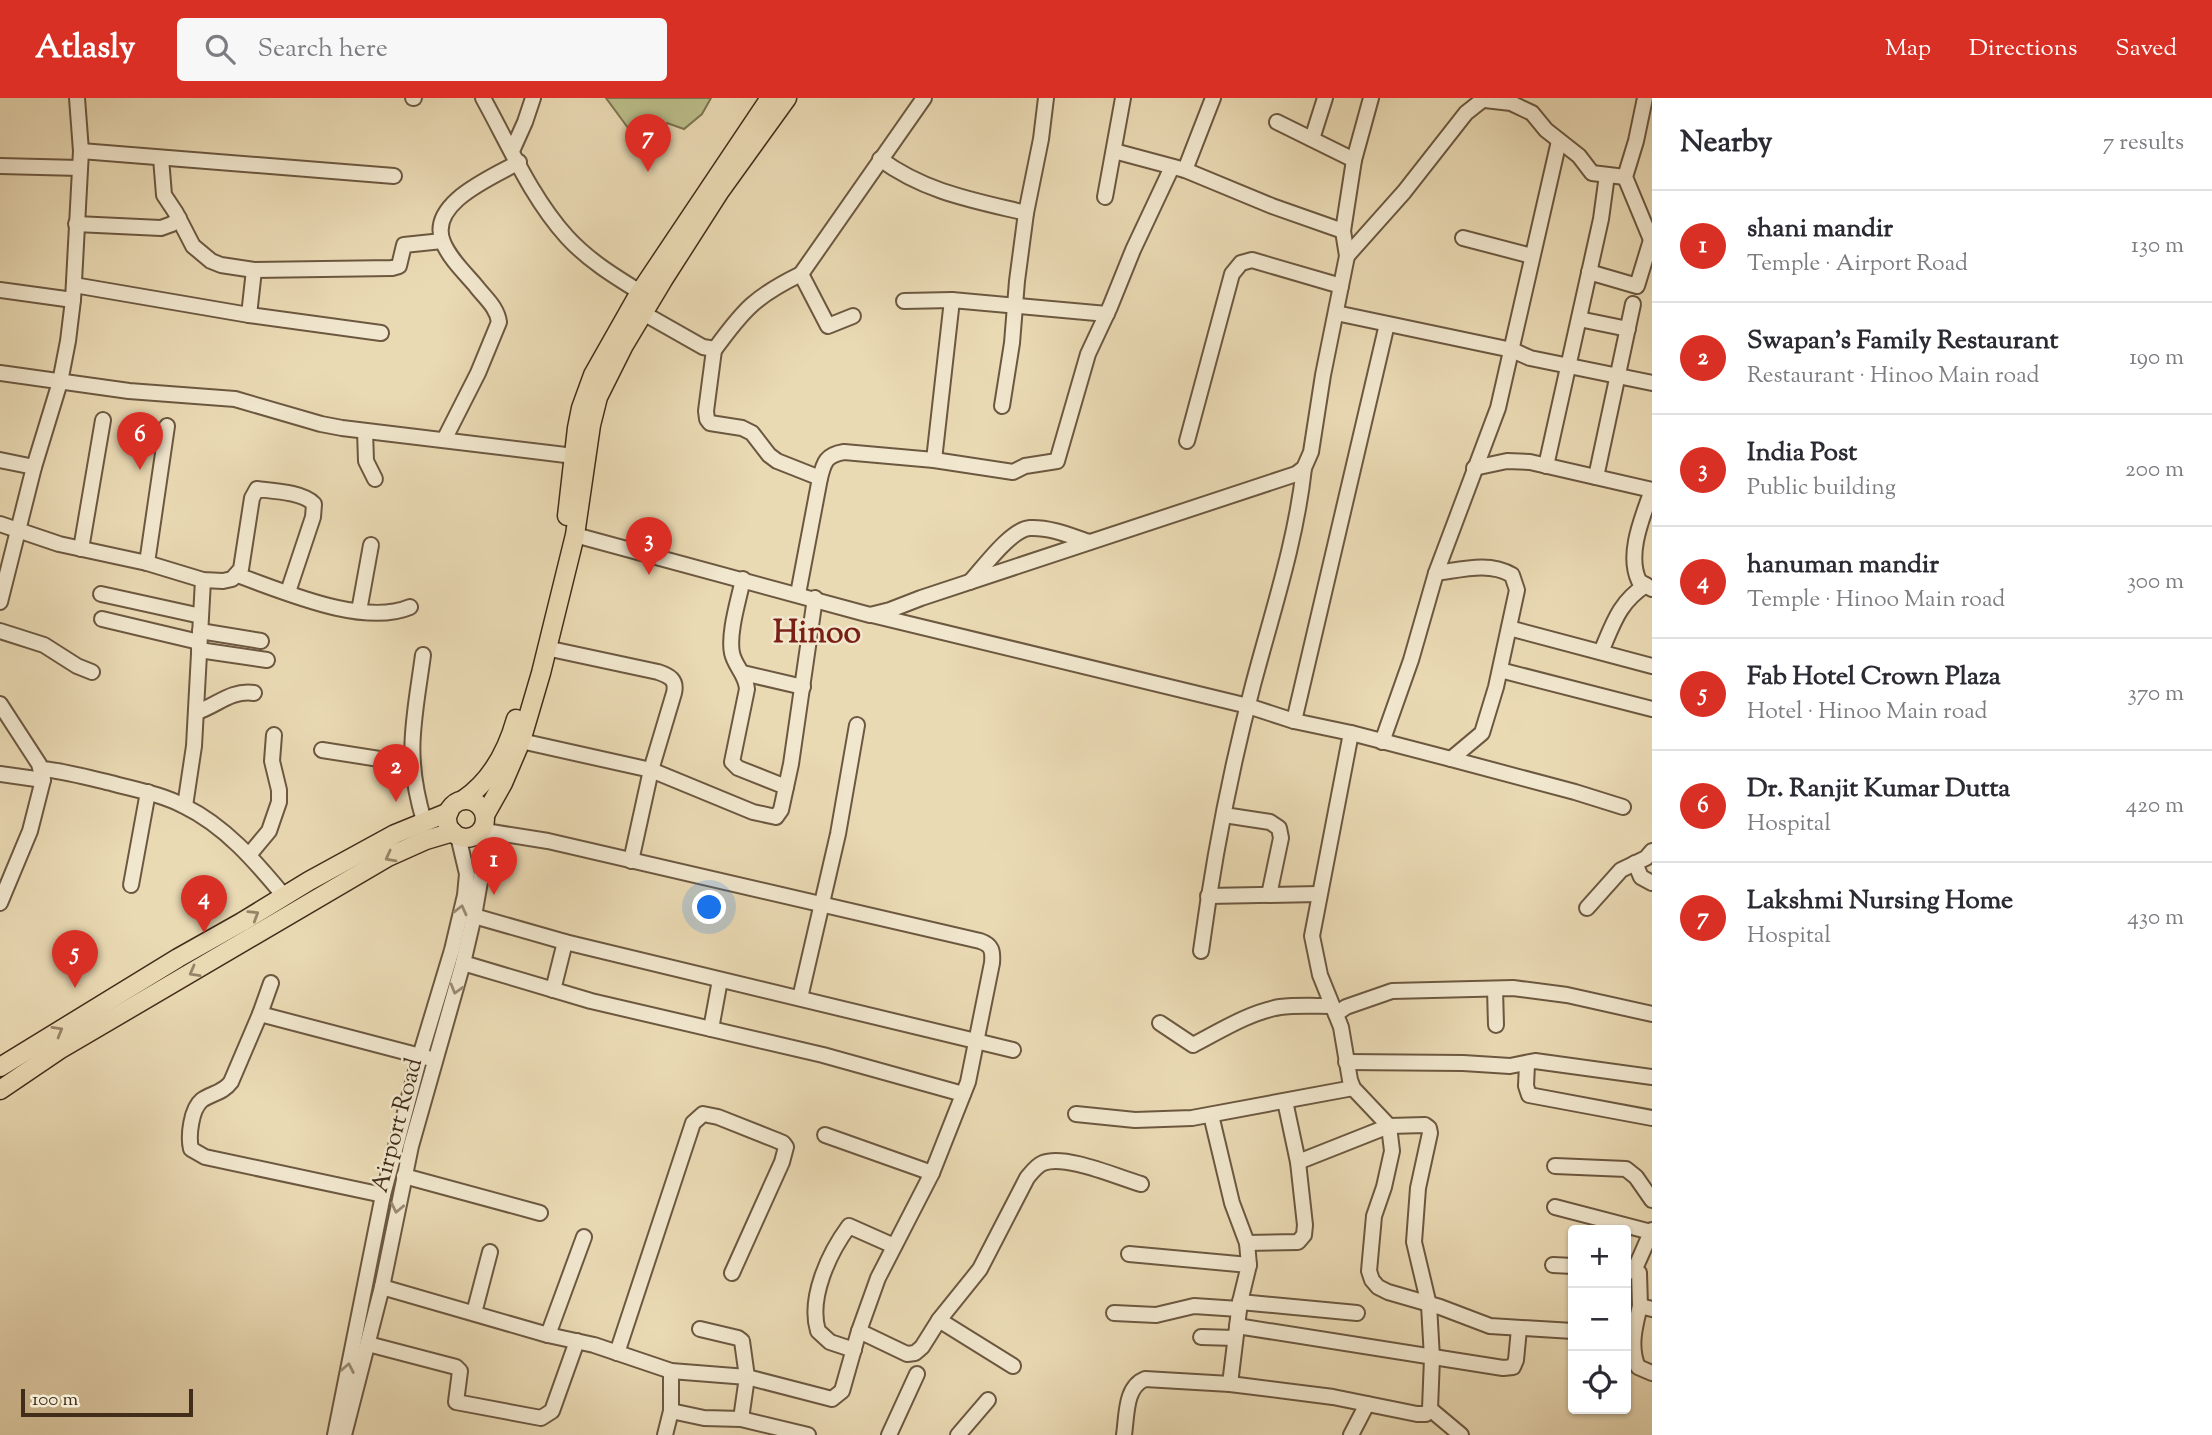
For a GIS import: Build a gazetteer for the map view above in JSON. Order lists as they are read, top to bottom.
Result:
{
  "streets": {
    "street": ["Airport Road"]
  },
  "districts": ["Hinoo"],
  "scale_bar": "100 m",
  "page": {
    "header": "Atlasly",
    "search": "Search here",
    "nav": ["Map", "Directions", "Saved"],
    "heading": ["Nearby", "7 results"],
    "pins": [
      "7",
      "6",
      "3",
      "2",
      "1",
      "4",
      "5"
    ],
    "list": [
      {
        "mark": "1",
        "name": "shani mandir",
        "note": "Temple · Airport Road",
        "value": "130 m"
      },
      {
        "mark": "2",
        "name": "Swapan's Family Restaurant",
        "note": "Restaurant · Hinoo Main road",
        "value": "190 m"
      },
      {
        "mark": "3",
        "name": "India Post",
        "note": "Public building",
        "value": "200 m"
      },
      {
        "mark": "4",
        "name": "hanuman mandir",
        "note": "Temple · Hinoo Main road",
        "value": "300 m"
      },
      {
        "mark": "5",
        "name": "Fab Hotel Crown Plaza",
        "note": "Hotel · Hinoo Main road",
        "value": "370 m"
      },
      {
        "mark": "6",
        "name": "Dr. Ranjit Kumar Dutta",
        "note": "Hospital",
        "value": "420 m"
      },
      {
        "mark": "7",
        "name": "Lakshmi Nursing Home",
        "note": "Hospital",
        "value": "430 m"
      }
    ],
    "map_buttons": ["+", "−"],
    "scale": "100 m"
  }
}
